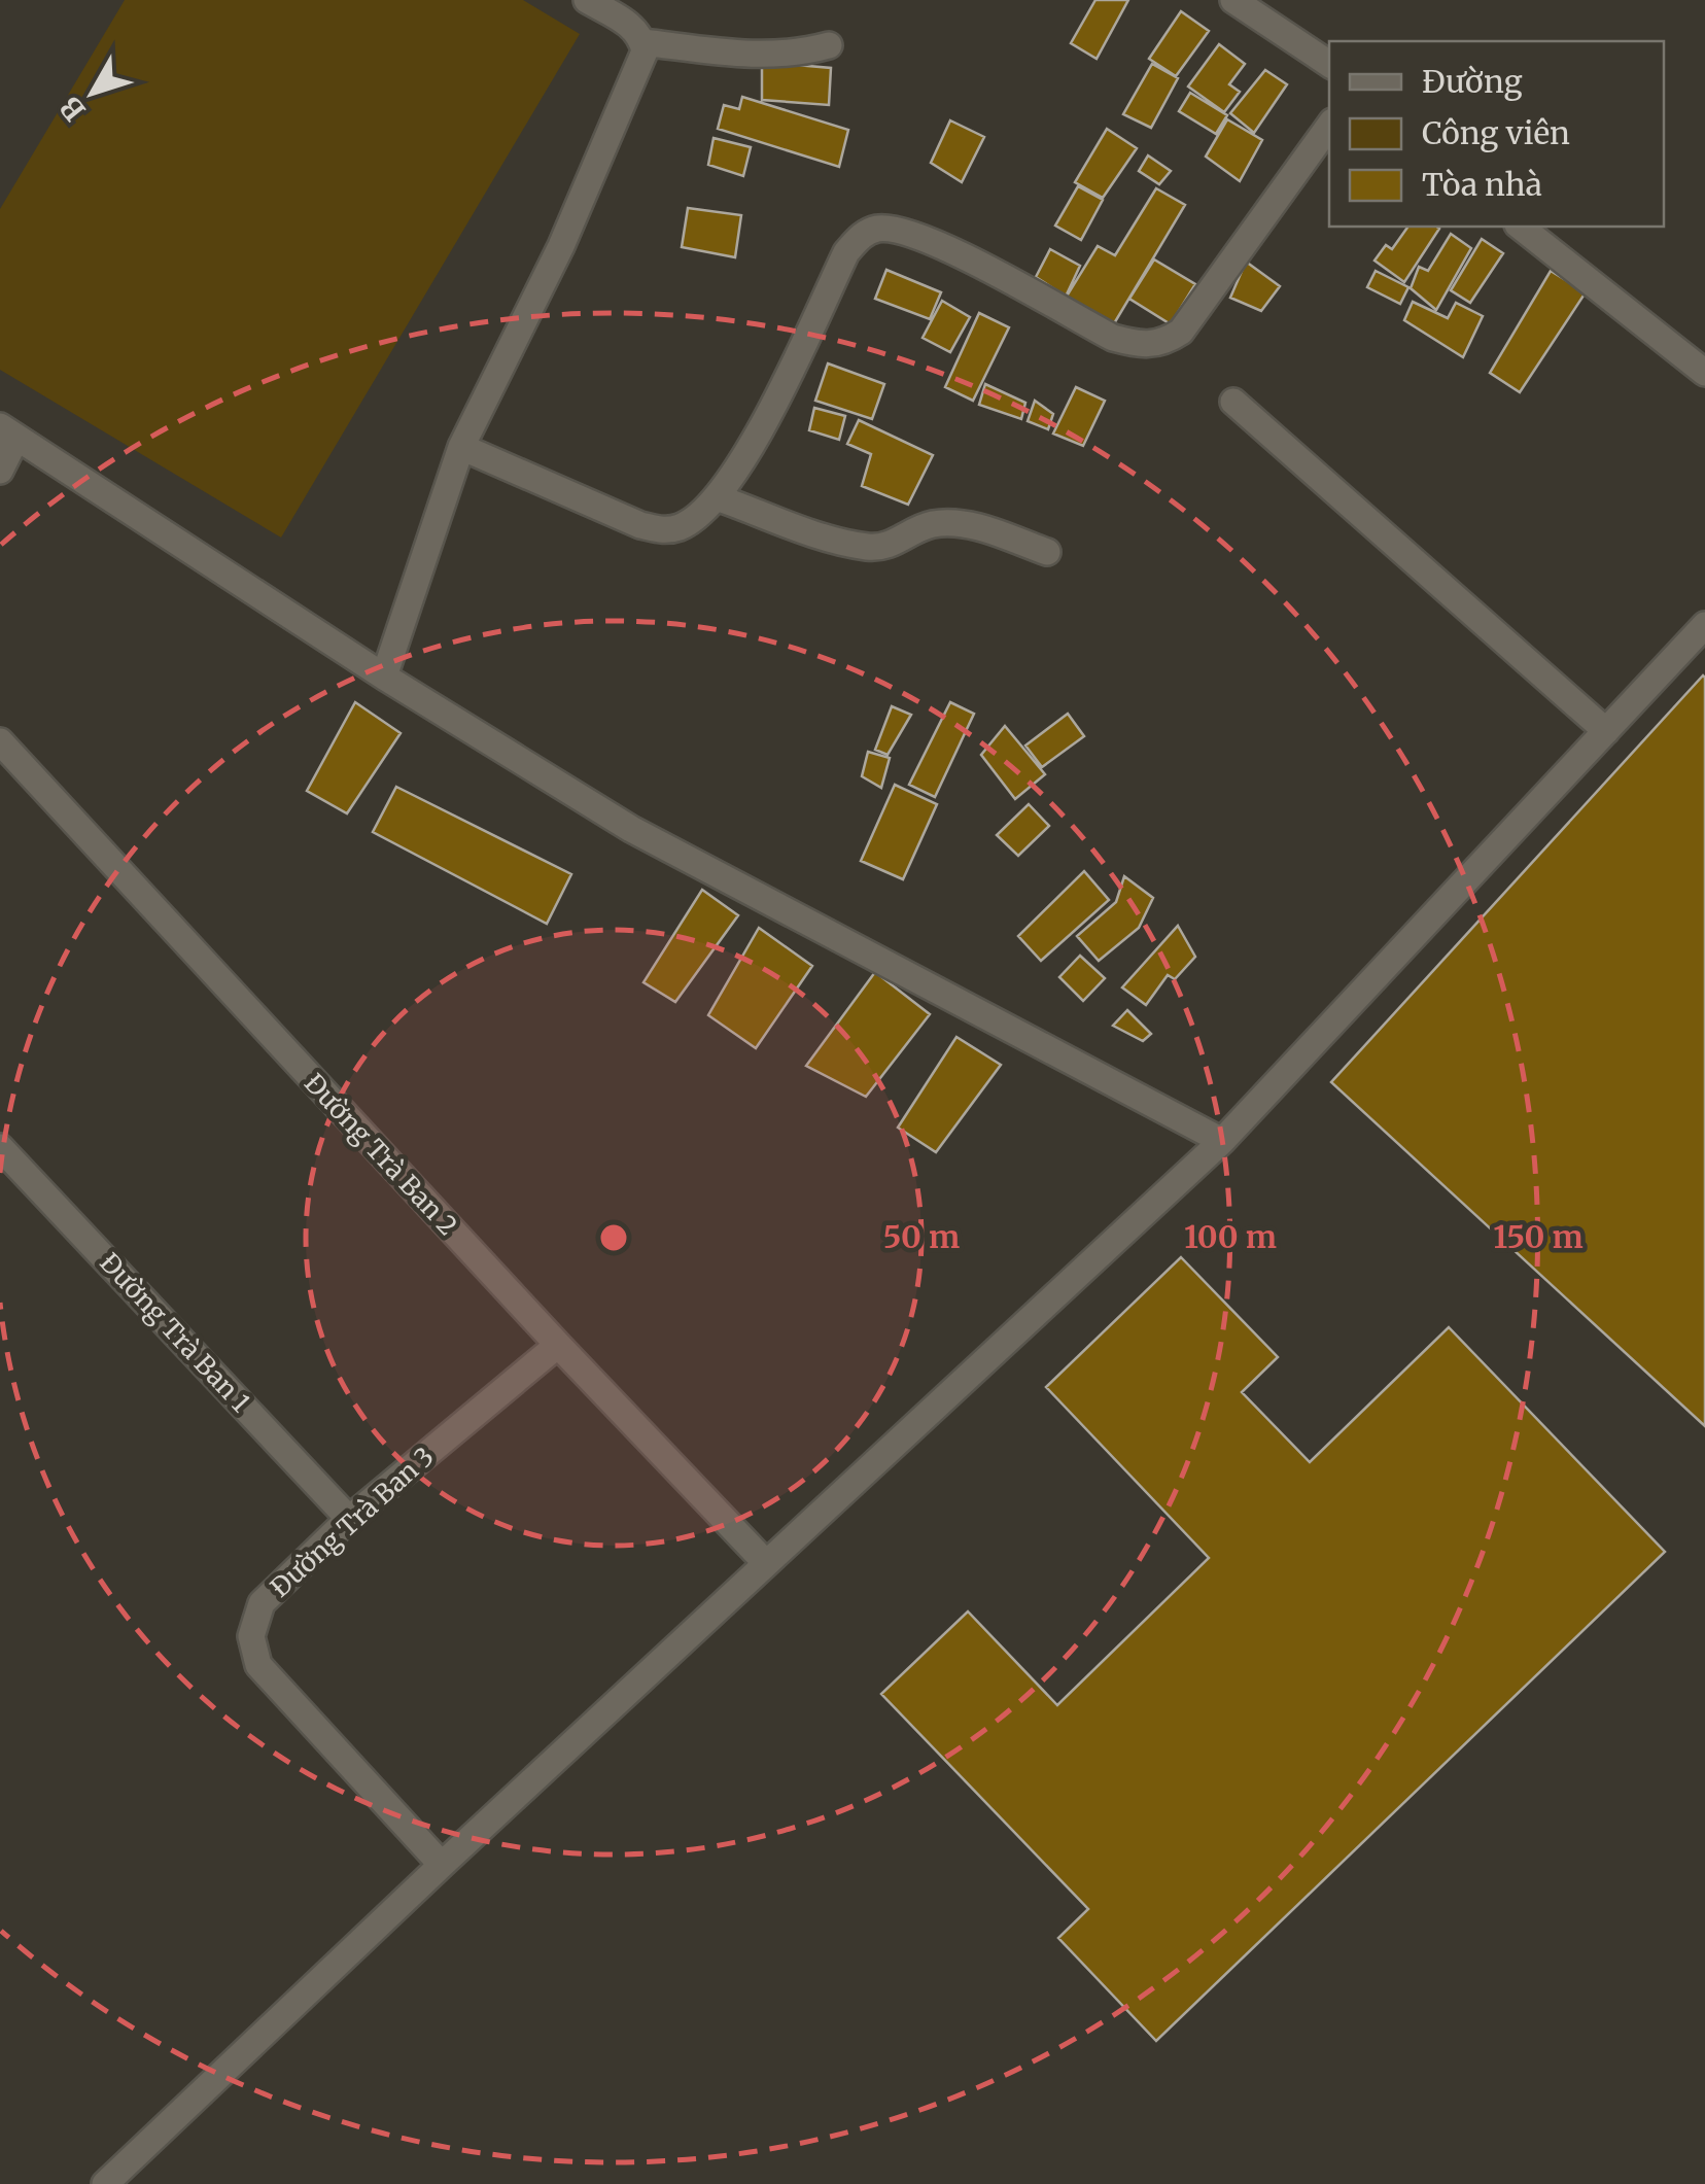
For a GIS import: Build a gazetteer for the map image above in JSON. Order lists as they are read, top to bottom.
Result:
{
  "streets": {
    "street": ["Đường Trà Ban 2", "Đường Trà Ban 1", "Đường Trà Ban 3"]
  },
  "crossings": [
    ["Đường Trà Ban 2", "Đường Trà Ban 3"],
    ["Đường Trà Ban 1", "Đường Trà Ban 3"]
  ],
  "legend": ["Đường", "Công viên", "Tòa nhà"],
  "north": "bottom left",
  "rings": ["50 m", "100 m", "150 m"]
}
